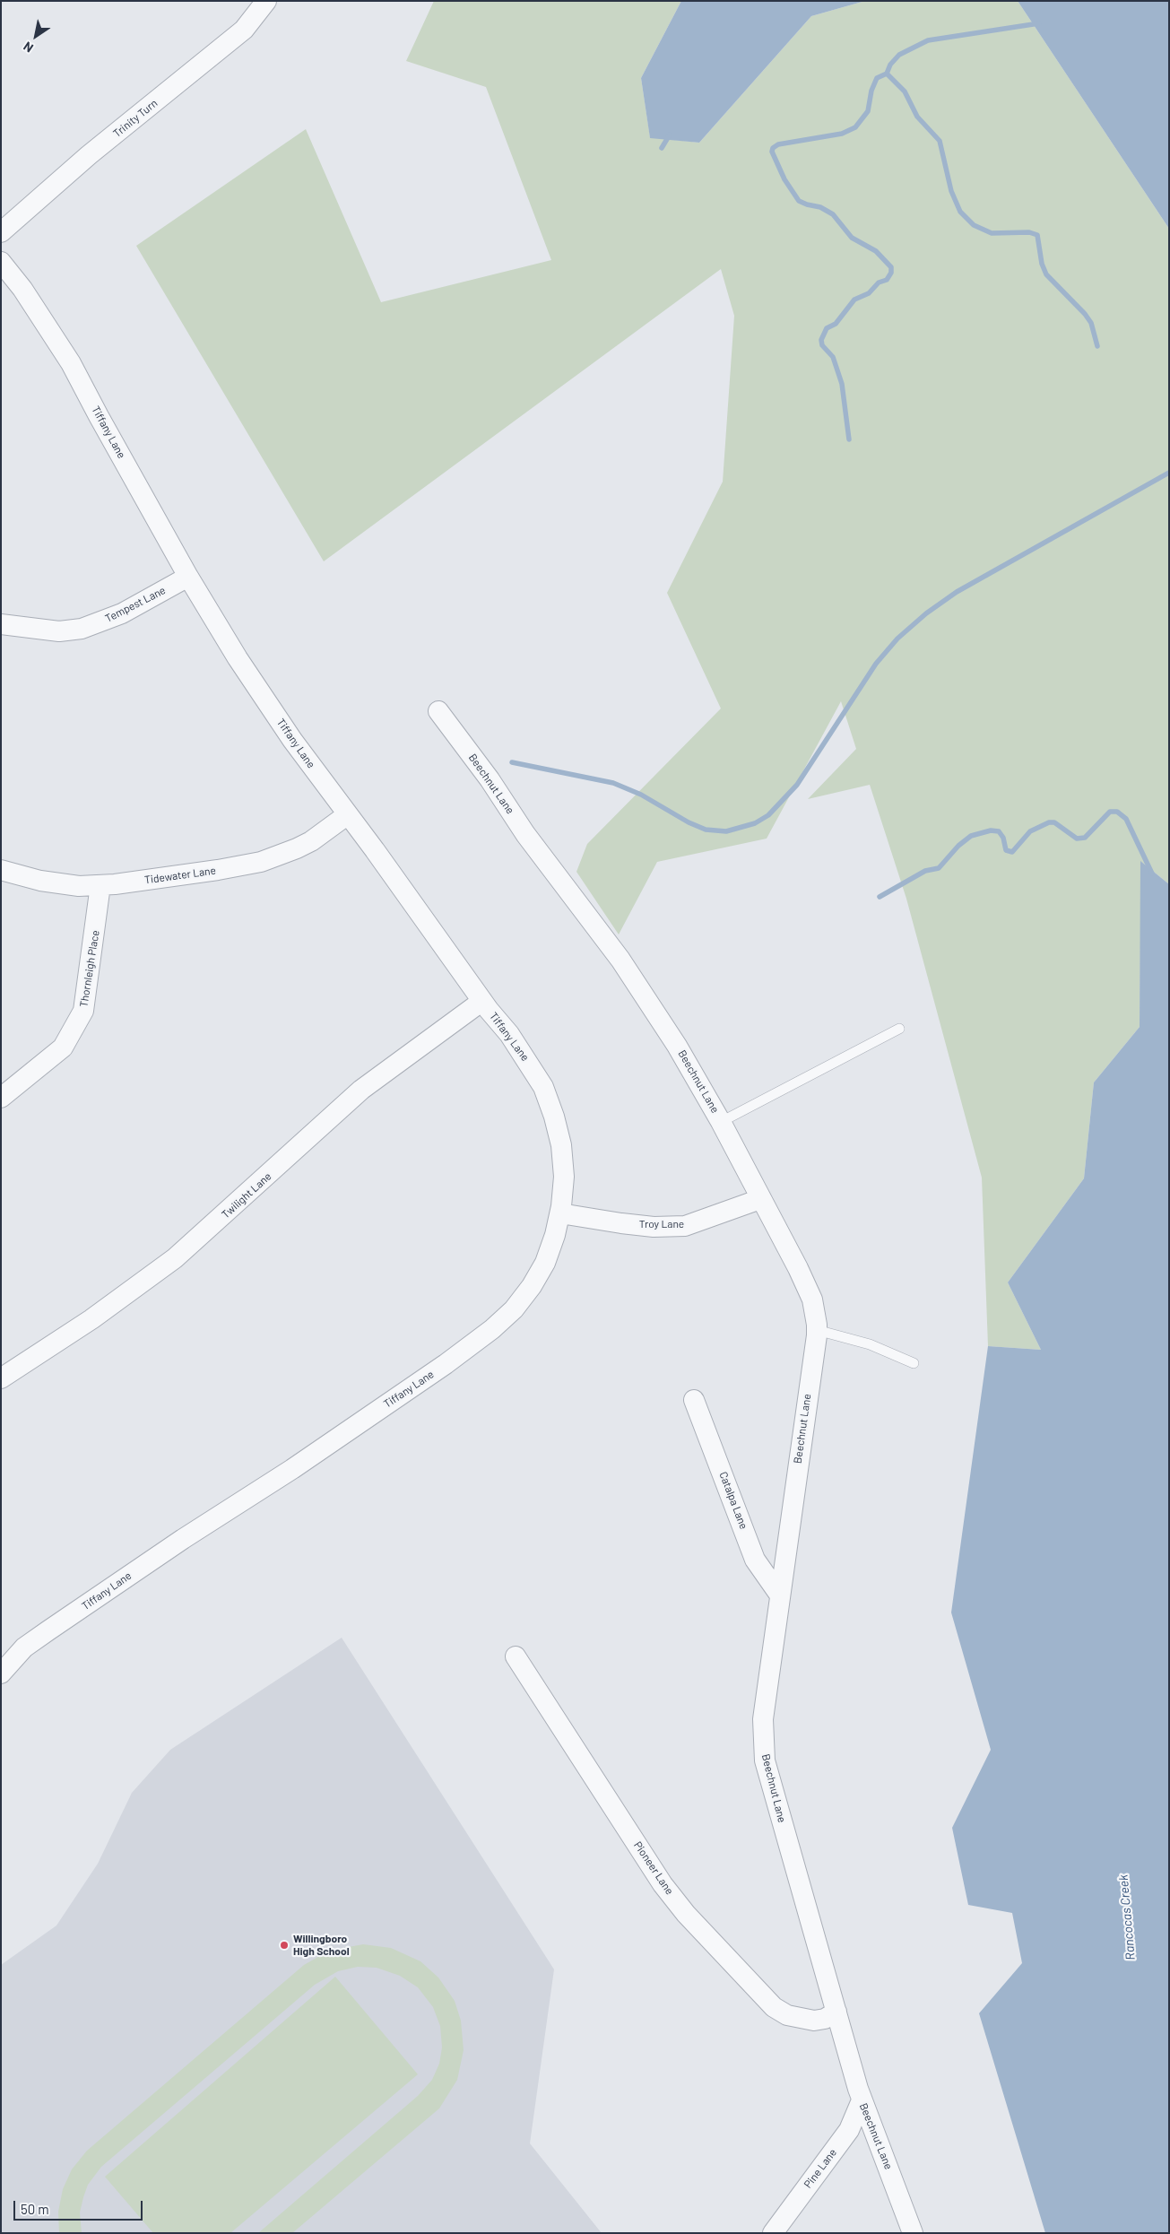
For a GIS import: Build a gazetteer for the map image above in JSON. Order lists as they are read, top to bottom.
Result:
{
  "streets": {
    "street": [
      "Trinity Turn",
      "Tiffany Lane",
      "Tempest Lane",
      "Beechnut Lane",
      "Tidewater Lane",
      "Thornleigh Place",
      "Twilight Lane",
      "Troy Lane",
      "Catalpa Lane",
      "Pioneer Lane",
      "Pine Lane"
    ]
  },
  "crossings": [
    ["Tiffany Lane", "Tempest Lane"],
    ["Tiffany Lane", "Tidewater Lane"],
    ["Tiffany Lane", "Twilight Lane"],
    ["Tiffany Lane", "Troy Lane"],
    ["Beechnut Lane", "Troy Lane"],
    ["Beechnut Lane", "Catalpa Lane"],
    ["Beechnut Lane", "Pioneer Lane"],
    ["Beechnut Lane", "Pine Lane"],
    ["Tidewater Lane", "Thornleigh Place"]
  ],
  "water": ["Rancocas Creek"],
  "places": ["Willingboro High School"],
  "scale_bar": "50 m",
  "north": "bottom left"
}
